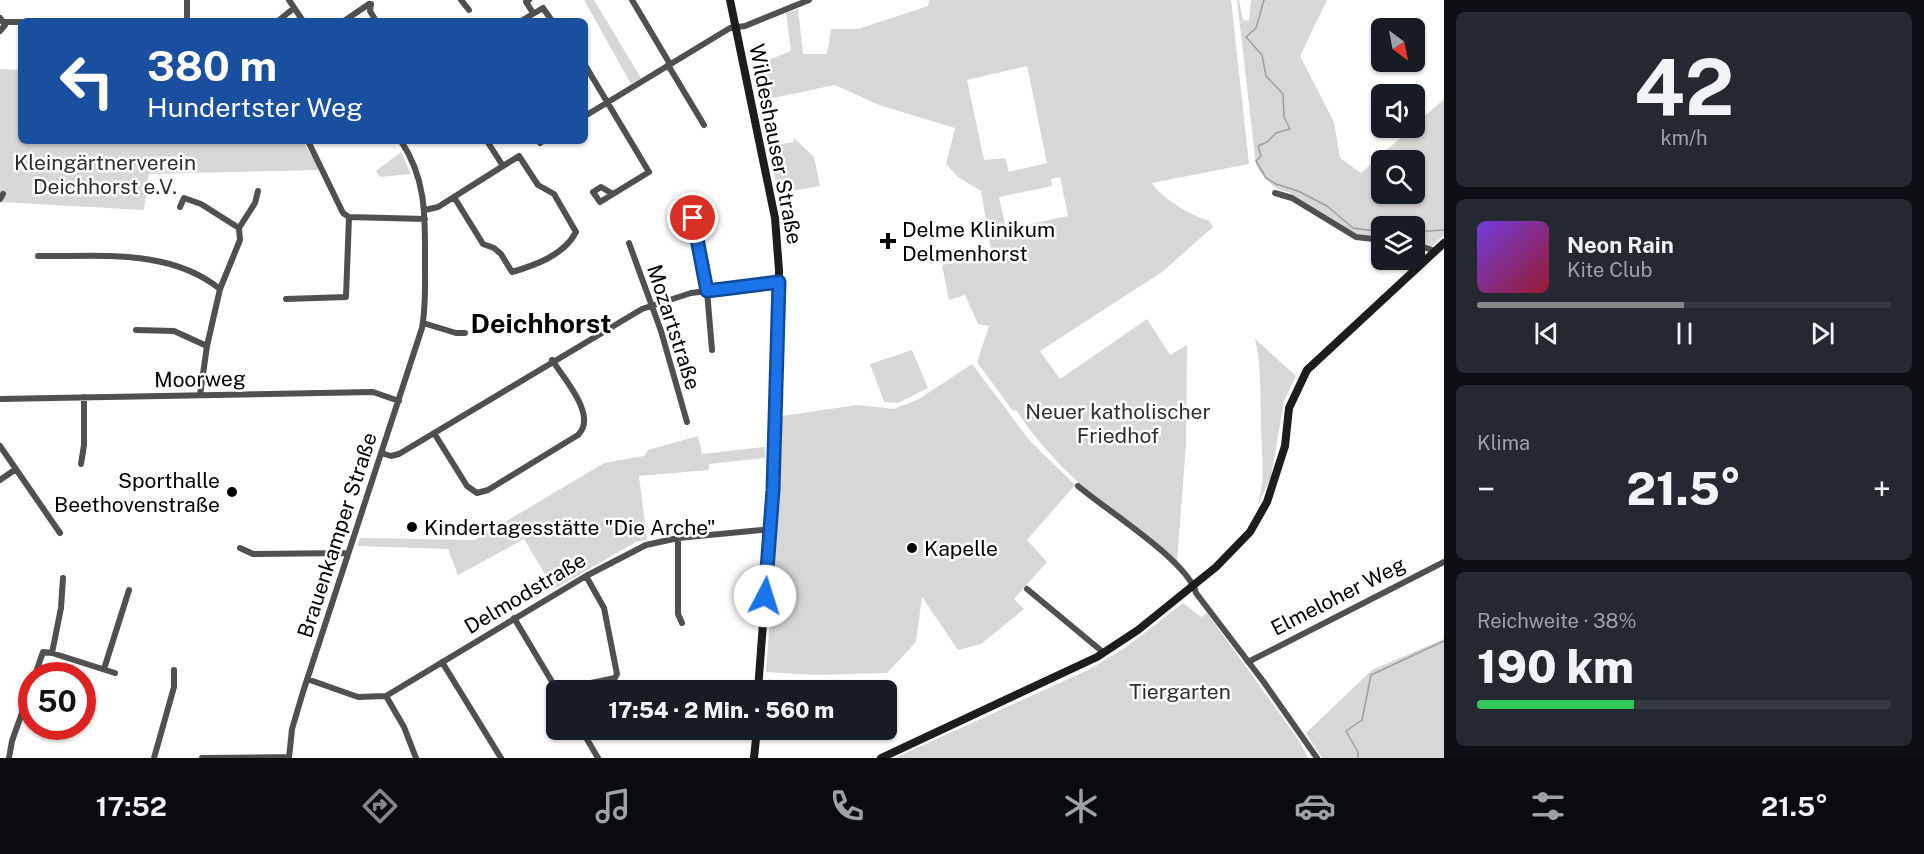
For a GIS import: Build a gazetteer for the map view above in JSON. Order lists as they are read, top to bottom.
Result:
{
  "streets": {
    "main road": ["Wildeshauser Straße"],
    "street": [
      "Mozartstraße",
      "Moorweg",
      "Brauenkamper Straße",
      "Delmodstraße",
      "Elmeloher Weg"
    ]
  },
  "crossings": [
    ["Wildeshauser Straße", "Delmodstraße"],
    ["Moorweg", "Brauenkamper Straße"]
  ],
  "districts": ["Deichhorst"],
  "parks": ["Kleingärtnerverein Deichhorst e.V.", "Neuer katholischer Friedhof", "Tiergarten"],
  "places": {
    "health": ["Delme Klinikum Delmenhorst"],
    "other": ["Sporthalle Beethovenstraße", "Kindertagesstätte \"Die Arche\"", "Kapelle"]
  },
  "north": "bottom right",
  "page": {
    "tile": [
      ["42", "km/h"],
      "Klima",
      ["Reichweite · 38%", "190 km"]
    ],
    "turn": ["380 m", "Hundertster Weg"],
    "song": ["Neon Rain", "Kite Club"],
    "heat": ["−", "21.5°", "+"],
    "limit": "50",
    "trip": "17:54 · 2 Min. · 560 m",
    "tabs": ["17:52", "21.5°"]
  }
}
